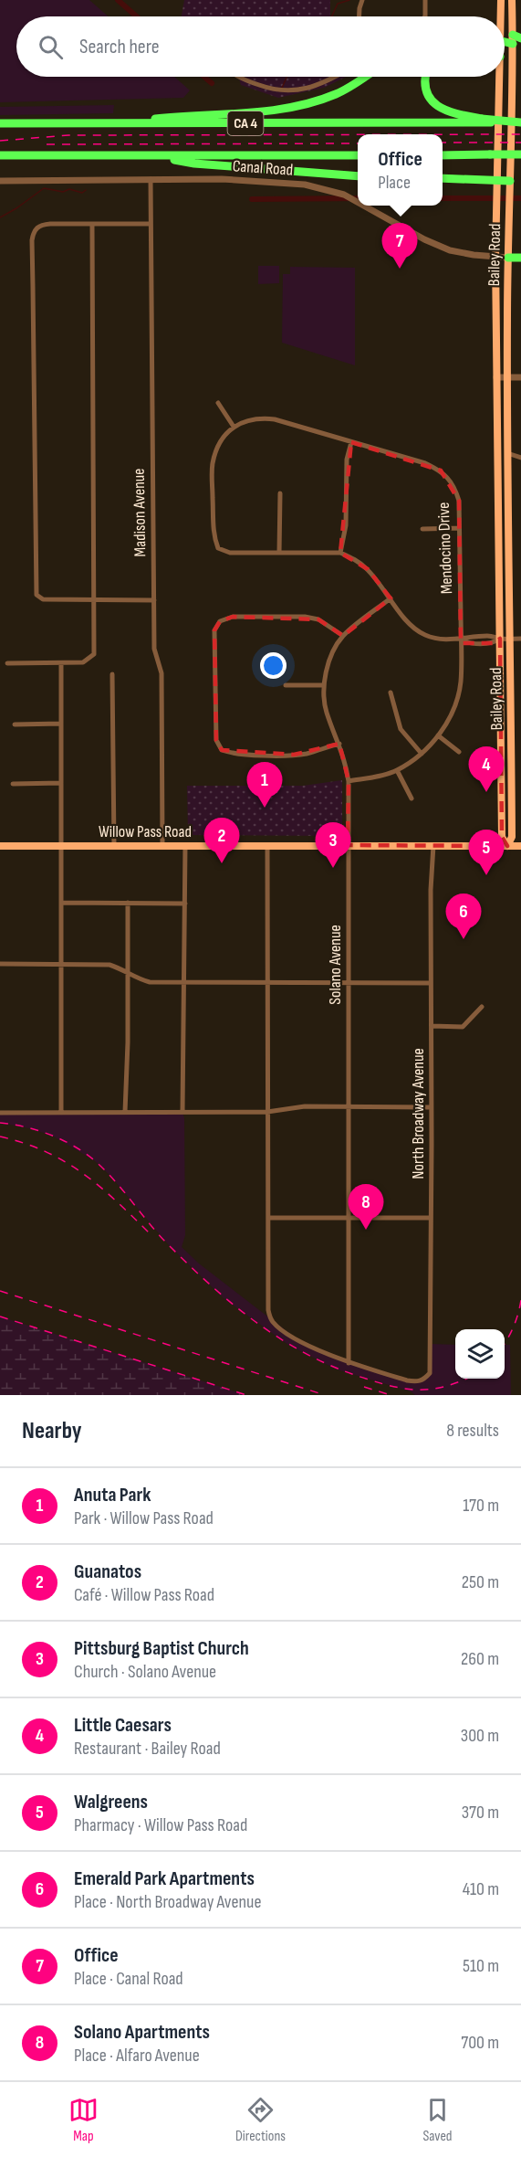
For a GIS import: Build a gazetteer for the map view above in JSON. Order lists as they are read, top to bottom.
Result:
{
  "streets": {
    "highway": ["CA 4"],
    "main road": ["Bailey Road", "Willow Pass Road"],
    "street": [
      "Canal Road",
      "Madison Avenue",
      "Mendocino Drive",
      "Solano Avenue",
      "North Broadway Avenue"
    ]
  },
  "crossings": [
    ["Canal Road", "Bailey Road"],
    ["Canal Road", "Madison Avenue"],
    ["Bailey Road", "Willow Pass Road"],
    ["Madison Avenue", "Willow Pass Road"],
    ["Mendocino Drive", "Solano Avenue"],
    ["Willow Pass Road", "Solano Avenue"],
    ["Willow Pass Road", "North Broadway Avenue"],
    ["Solano Avenue", "North Broadway Avenue"]
  ],
  "page": {
    "search": "Search here",
    "popup": ["Office", "Place"],
    "pins": [
      "7",
      "4",
      "1",
      "2",
      "3",
      "5",
      "6",
      "8"
    ],
    "heading": ["Nearby", "8 results"],
    "list": [
      {
        "mark": "1",
        "name": "Anuta Park",
        "note": "Park · Willow Pass Road",
        "value": "170 m"
      },
      {
        "mark": "2",
        "name": "Guanatos",
        "note": "Café · Willow Pass Road",
        "value": "250 m"
      },
      {
        "mark": "3",
        "name": "Pittsburg Baptist Church",
        "note": "Church · Solano Avenue",
        "value": "260 m"
      },
      {
        "mark": "4",
        "name": "Little Caesars",
        "note": "Restaurant · Bailey Road",
        "value": "300 m"
      },
      {
        "mark": "5",
        "name": "Walgreens",
        "note": "Pharmacy · Willow Pass Road",
        "value": "370 m"
      },
      {
        "mark": "6",
        "name": "Emerald Park Apartments",
        "note": "Place · North Broadway Avenue",
        "value": "410 m"
      },
      {
        "mark": "7",
        "name": "Office",
        "note": "Place · Canal Road",
        "value": "510 m"
      },
      {
        "mark": "8",
        "name": "Solano Apartments",
        "note": "Place · Alfaro Avenue",
        "value": "700 m"
      }
    ],
    "nav": ["Map", "Directions", "Saved"]
  }
}
